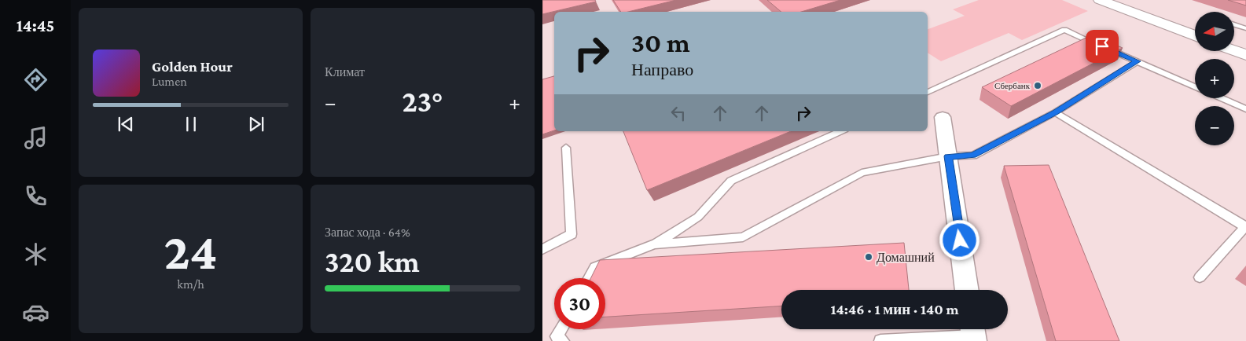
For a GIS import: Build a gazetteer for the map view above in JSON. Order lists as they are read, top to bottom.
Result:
{
  "places": ["Сбербанк", "Домашний"],
  "north": "left",
  "page": {
    "tabs": "14:45",
    "tile": [
      "Климат",
      ["24", "km/h"],
      ["Запас хода · 64%", "320 km"]
    ],
    "map_buttons": ["+", "−"],
    "turn": ["30 m", "Направо"],
    "song": ["Golden Hour", "Lumen"],
    "heat": ["−", "23°", "+"],
    "limit": "30",
    "trip": "14:46 · 1 мин · 140 m"
  }
}
